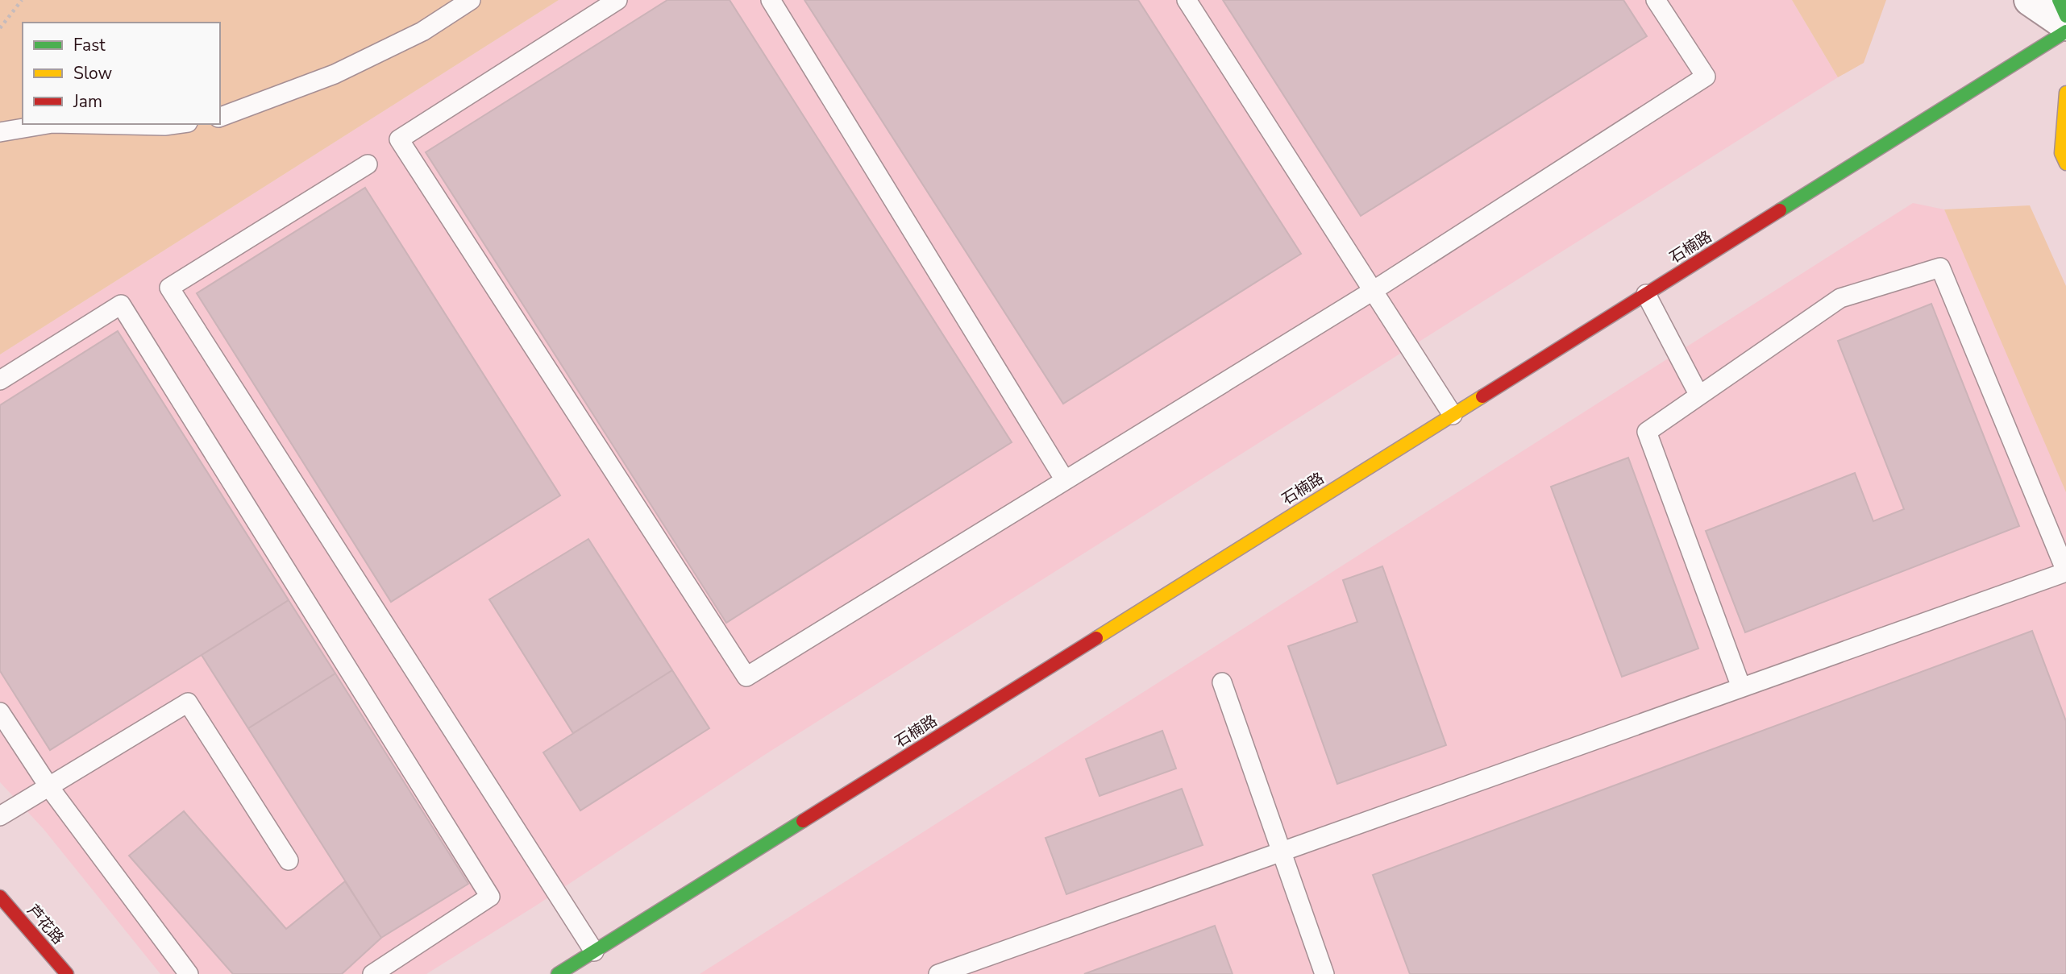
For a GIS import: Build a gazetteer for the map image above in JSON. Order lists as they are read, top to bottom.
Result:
{
  "streets": {
    "street": ["石楠路", "芦花路"]
  },
  "legend": ["Fast", "Slow", "Jam"]
}
